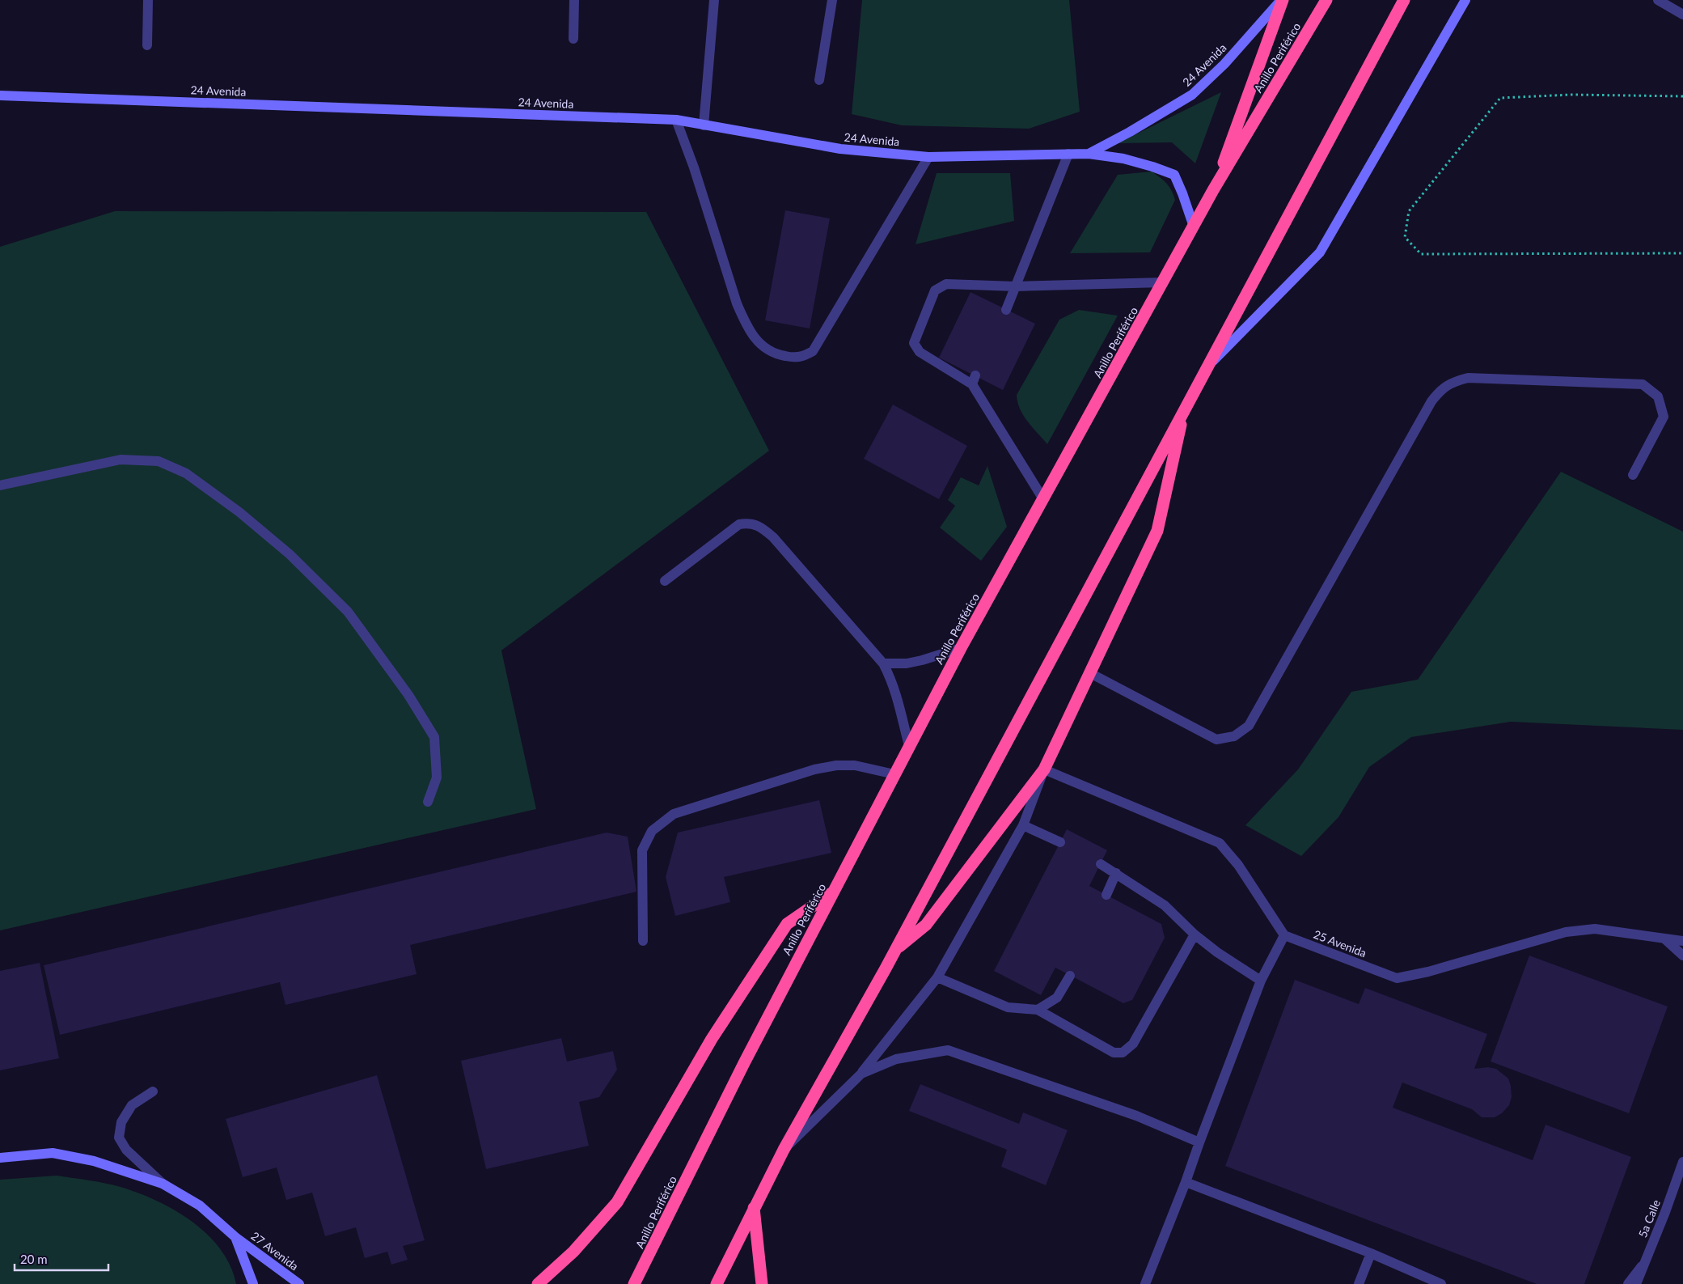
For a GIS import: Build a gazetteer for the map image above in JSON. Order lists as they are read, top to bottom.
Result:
{
  "streets": {
    "highway": ["Anillo Periférico"],
    "street": [
      "24 Avenida",
      "25 Avenida",
      "5a Calle",
      "27 Avenida"
    ]
  },
  "crossings": [
    ["Anillo Periférico", "24 Avenida"]
  ],
  "scale_bar": "20 m"
}
